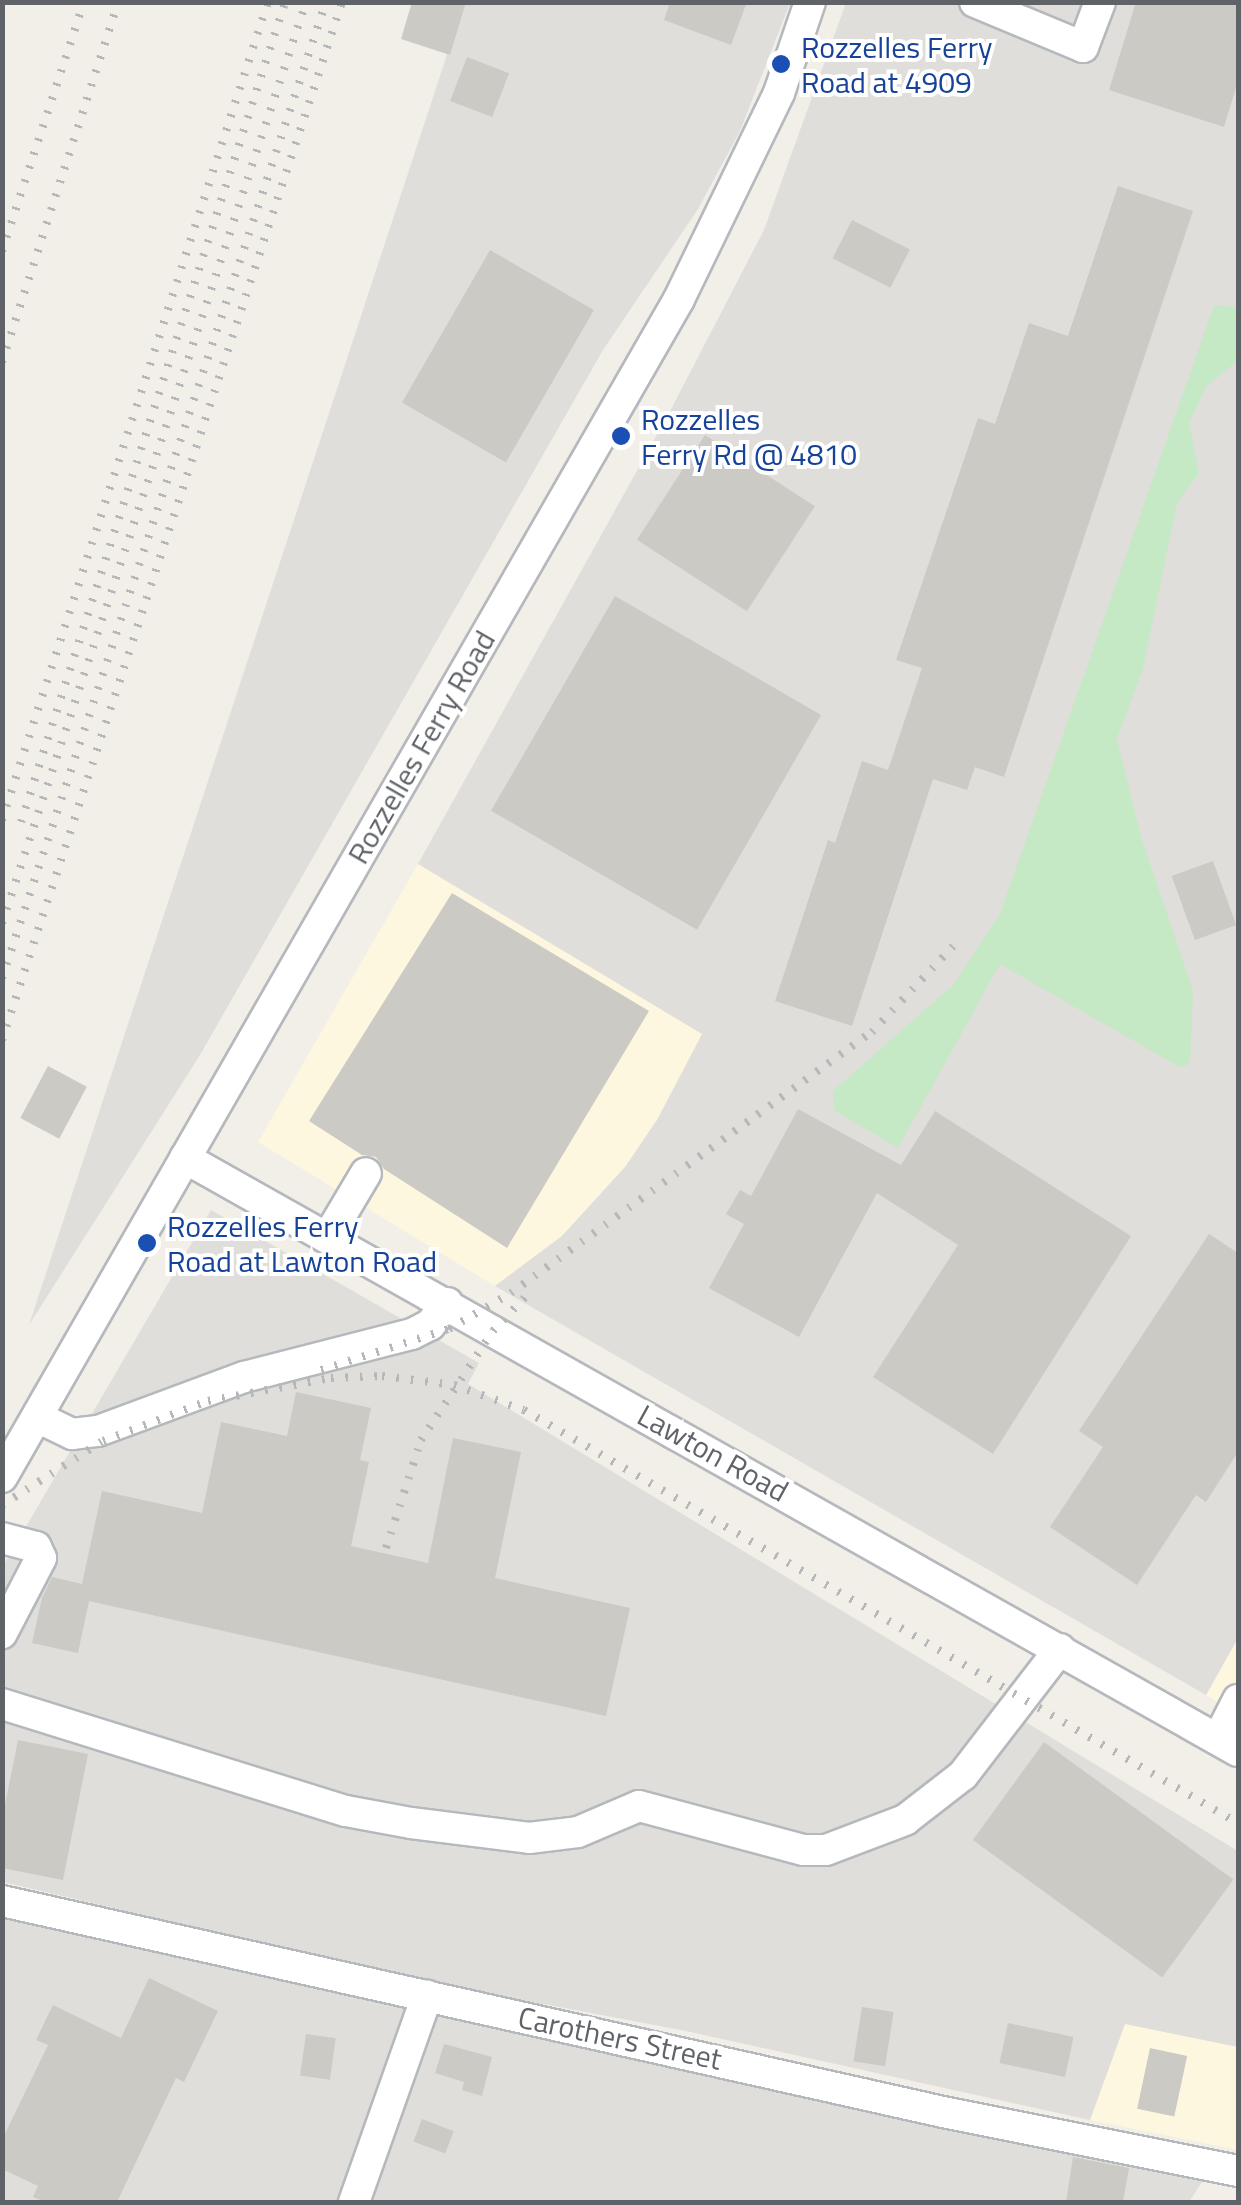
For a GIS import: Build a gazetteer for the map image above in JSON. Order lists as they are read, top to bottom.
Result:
{
  "streets": {
    "street": ["Rozzelles Ferry Road", "Lawton Road", "Carothers Street"]
  },
  "crossings": [
    ["Rozzelles Ferry Road", "Lawton Road"]
  ],
  "places": ["Rozzelles Ferry Road at 4909", "Rozzelles Ferry Rd @ 4810", "Rozzelles Ferry Road at Lawton Road"]
}
